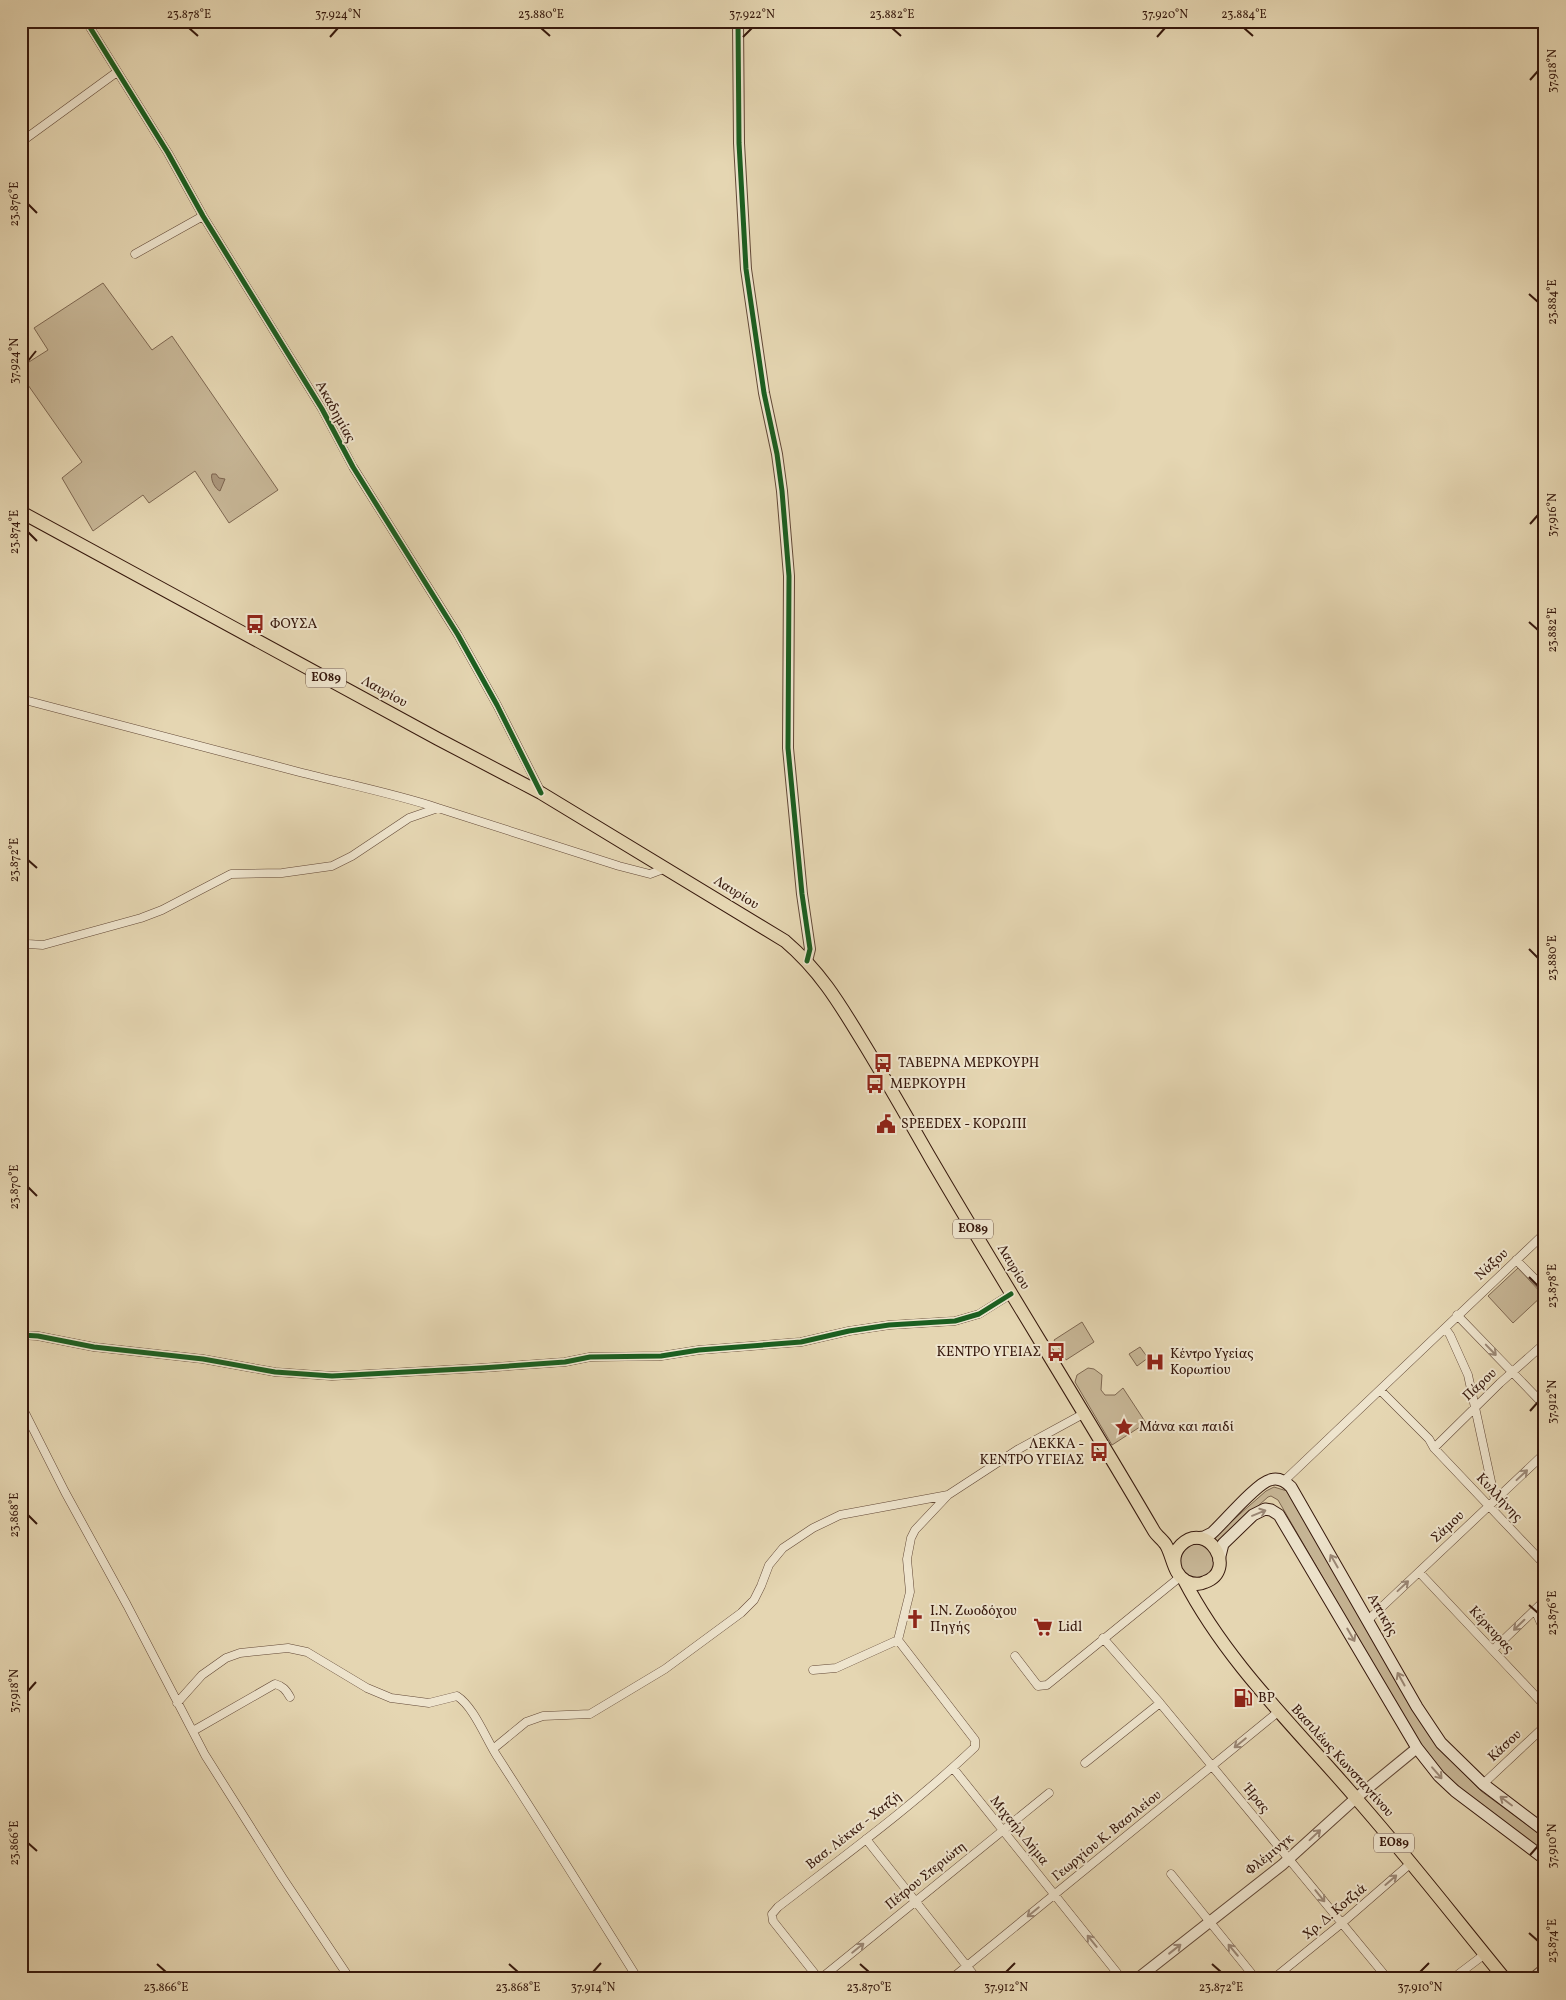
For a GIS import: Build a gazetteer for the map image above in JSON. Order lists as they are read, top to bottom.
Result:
{
  "streets": {
    "main road": [
      "ΕΟ89",
      "Λαυρίου",
      "Αττικής",
      "Βασιλέως Κωνσταντίνου"
    ],
    "street": [
      "Ακαδημίας",
      "Νάξου",
      "Πάρου",
      "Κυλλήνης",
      "Σάμου",
      "Κέρκυρας",
      "Κάσου",
      "Ήρας",
      "Βασ. Λέκκα - Χατζή",
      "Μιχαήλ Δήμα",
      "Γεωργίου Κ. Βασιλείου",
      "Φλέμινγκ",
      "Πέτρου Στεριώτη",
      "Χρ. Δ. Κοτζιά"
    ]
  },
  "crossings": [
    ["Ακαδημίας", "Λαυρίου"],
    ["ΕΟ89", "Λαυρίου"],
    ["ΕΟ89", "Βασιλέως Κωνσταντίνου"],
    ["Λαυρίου", "Βασιλέως Κωνσταντίνου"],
    ["Νάξου", "Κυλλήνης"],
    ["Νάξου", "Αττικής"],
    ["Πάρου", "Κυλλήνης"],
    ["Κυλλήνης", "Σάμου"],
    ["Σάμου", "Αττικής"],
    ["Σάμου", "Κέρκυρας"],
    ["Αττικής", "Κάσου"],
    ["Βασιλέως Κωνσταντίνου", "Γεωργίου Κ. Βασιλείου"],
    ["Βασιλέως Κωνσταντίνου", "Φλέμινγκ"],
    ["Βασιλέως Κωνσταντίνου", "Χρ. Δ. Κοτζιά"],
    ["Ήρας", "Γεωργίου Κ. Βασιλείου"],
    ["Ήρας", "Φλέμινγκ"],
    ["Ήρας", "Χρ. Δ. Κοτζιά"],
    ["Βασ. Λέκκα - Χατζή", "Μιχαήλ Δήμα"],
    ["Βασ. Λέκκα - Χατζή", "Πέτρου Στεριώτη"],
    ["Μιχαήλ Δήμα", "Γεωργίου Κ. Βασιλείου"],
    ["Μιχαήλ Δήμα", "Πέτρου Στεριώτη"]
  ],
  "one_way": [
    "Σάμου",
    "Μιχαήλ Δήμα",
    "Γεωργίου Κ. Βασιλείου",
    "Φλέμινγκ",
    "Πέτρου Στεριώτη",
    "Χρ. Δ. Κοτζιά"
  ],
  "places": {
    "bus stop": [
      "ΦΟΥΣΑ",
      "ΤΑΒΕΡΝΑ ΜΕΡΚΟΥΡΗ",
      "ΜΕΡΚΟΥΡΗ",
      "ΚΕΝΤΡΟ ΥΓΕΙΑΣ",
      "ΛΕΚΚΑ - ΚΕΝΤΡΟ ΥΓΕΙΑΣ"
    ],
    "public building": ["SPEEDEX - ΚΟΡΩΠΙ"],
    "hospital": ["Κέντρο Υγείας Κορωπίου"],
    "place": ["Μάνα και παιδί"],
    "church": ["Ι.Ν. Ζωοδόχου Πηγής"],
    "supermarket": ["Lidl"],
    "fuel station": ["BP"]
  },
  "coordinates": [
    "23.878°E",
    "37.924°N",
    "23.880°E",
    "37.922°N",
    "23.882°E",
    "37.920°N",
    "23.884°E",
    "37.918°N",
    "23.876°E",
    "37.916°N",
    "23.874°E",
    "23.872°E",
    "23.870°E",
    "37.912°N",
    "23.868°E",
    "23.866°E",
    "37.910°N",
    "37.914°N"
  ]
}
